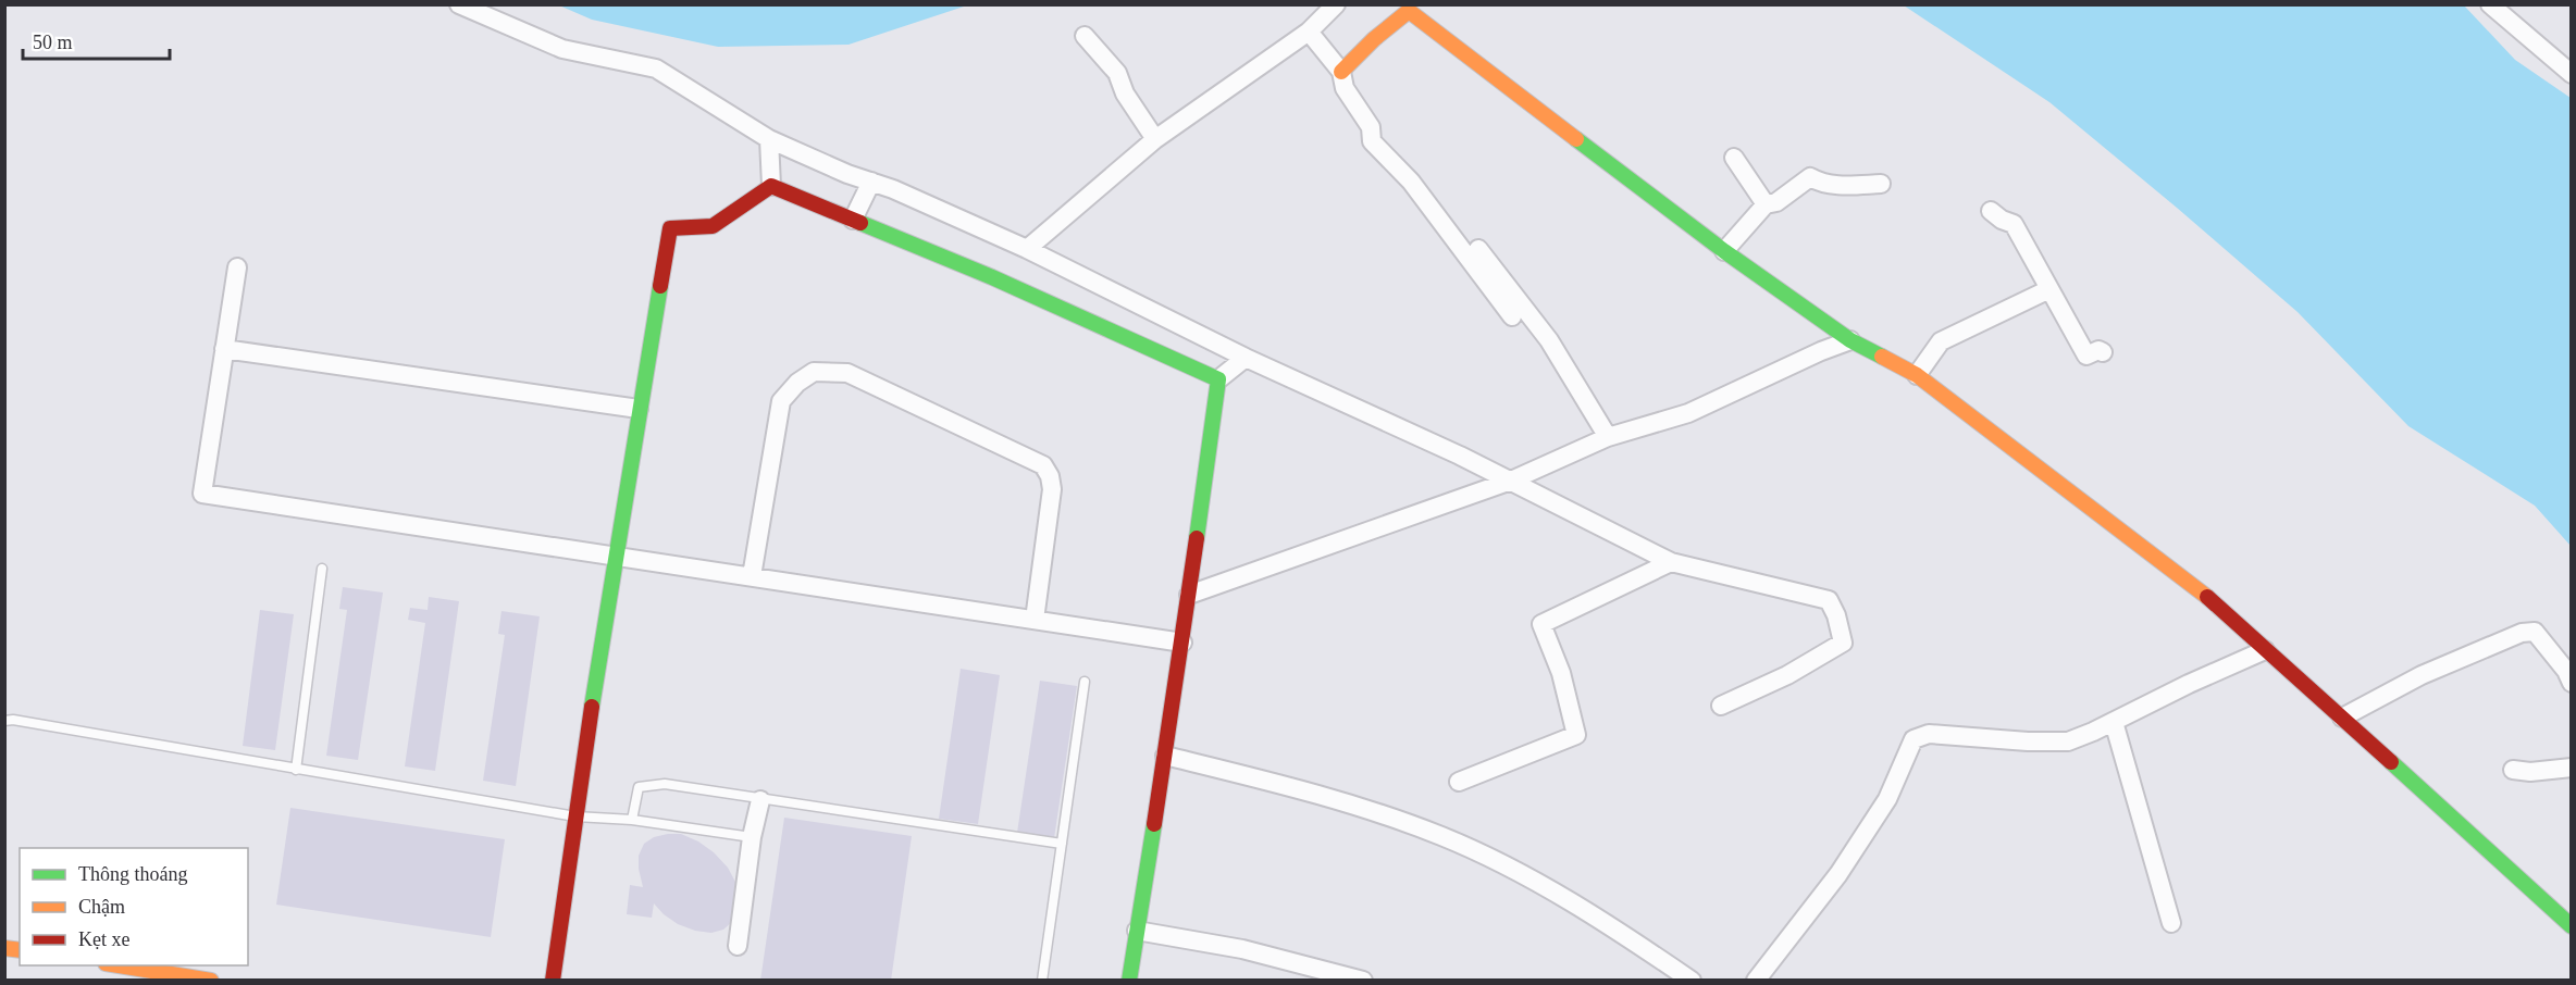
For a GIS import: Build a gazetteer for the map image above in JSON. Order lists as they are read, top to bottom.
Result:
{
  "legend": ["Thông thoáng", "Chậm", "Kẹt xe"],
  "scale_bar": "50 m"
}
